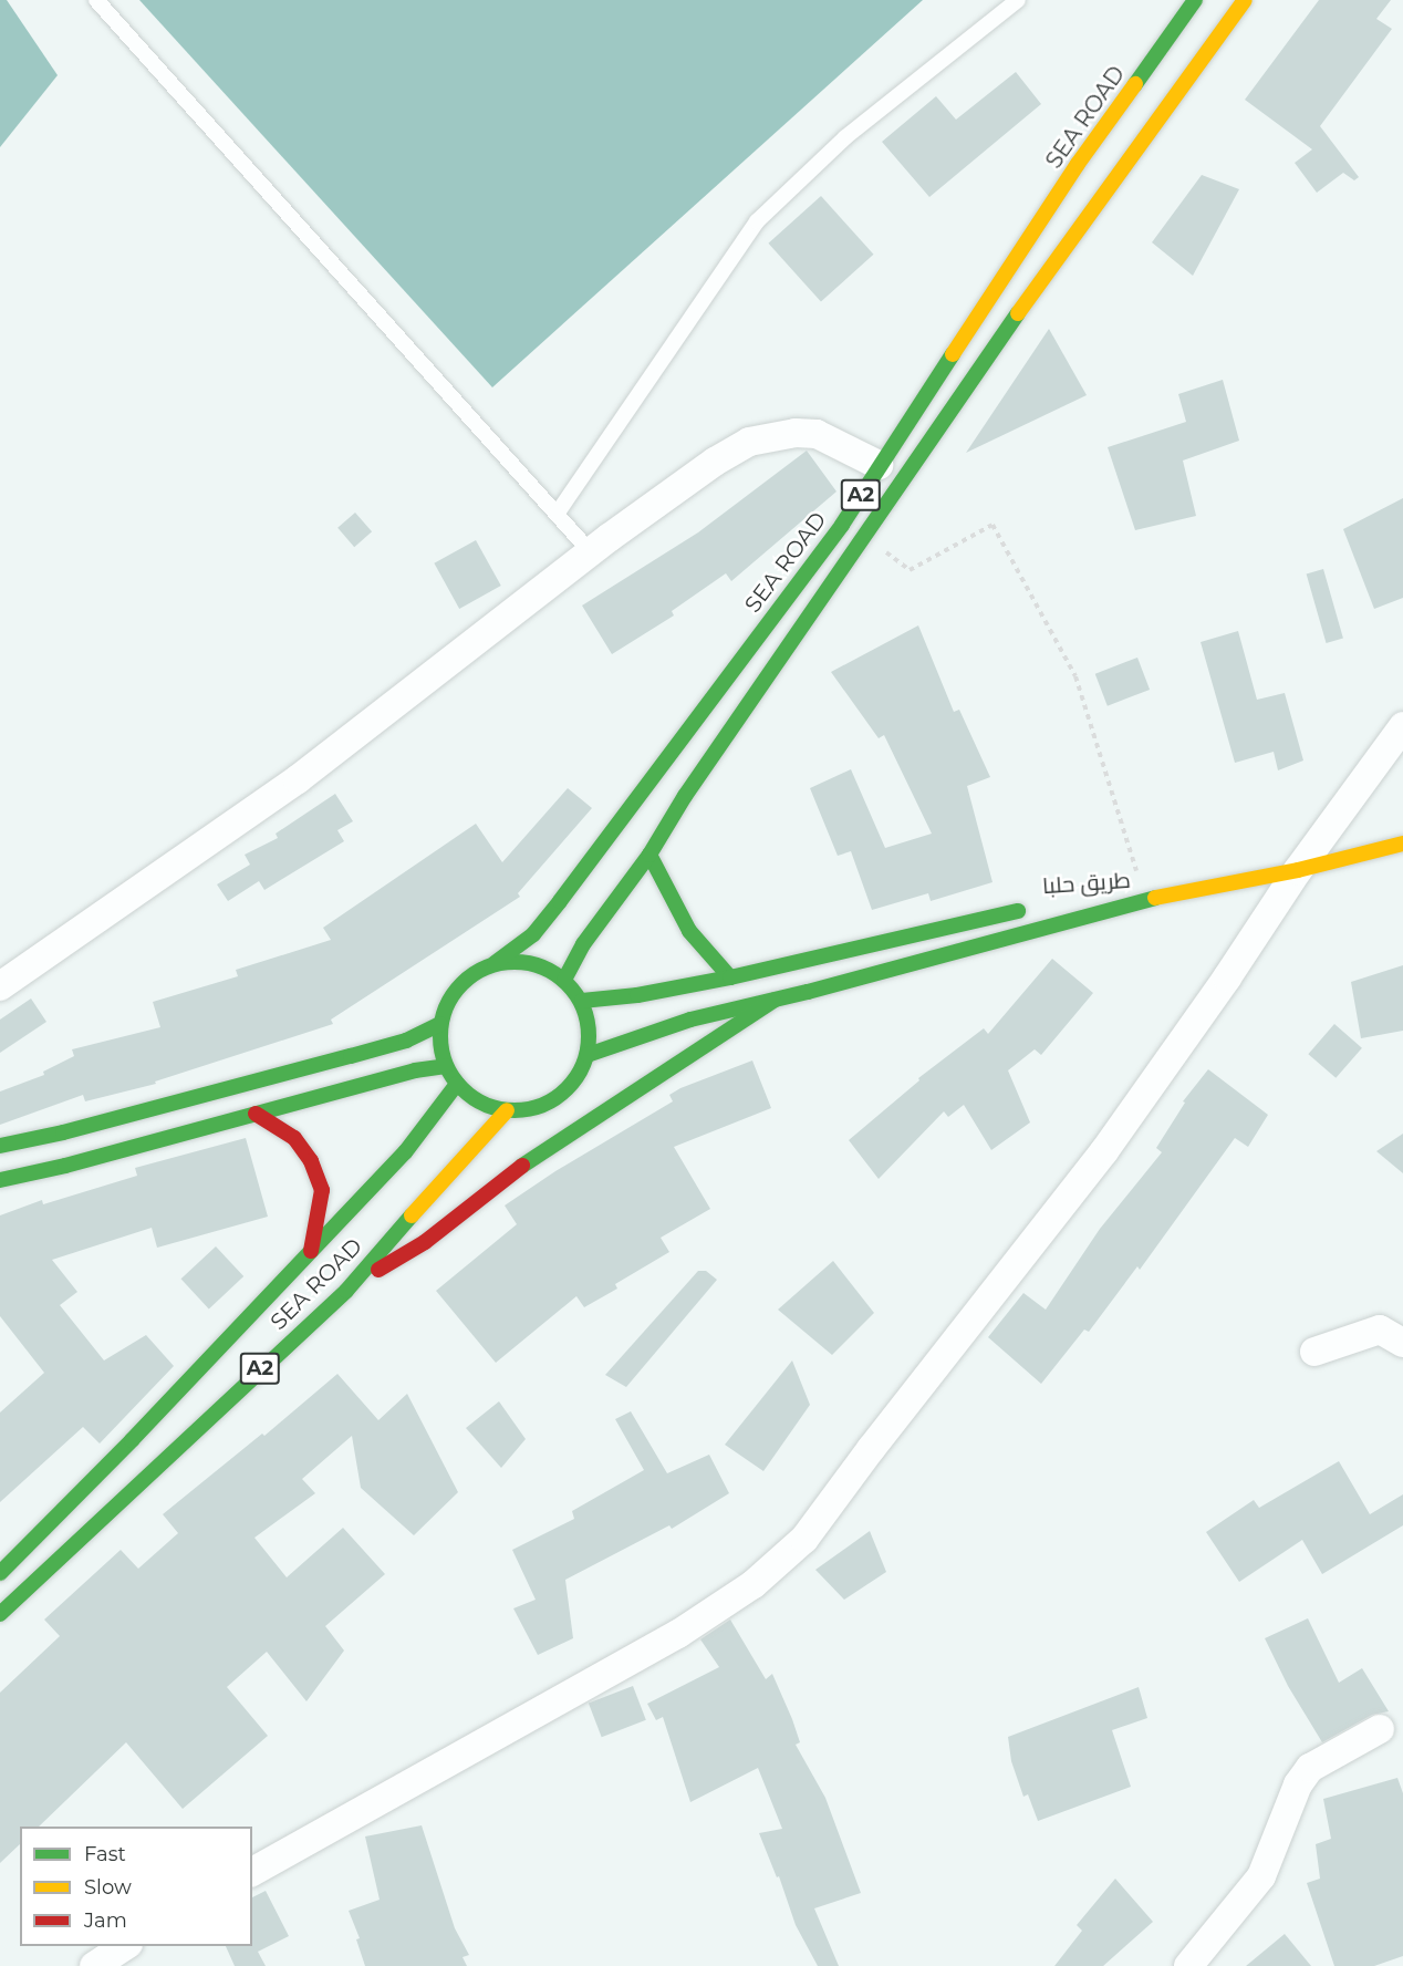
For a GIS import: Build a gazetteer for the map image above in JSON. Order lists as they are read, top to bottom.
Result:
{
  "streets": {
    "main road": ["SEA ROAD", "A2", "طريق حلبا"]
  },
  "crossings": [
    ["SEA ROAD", "A2"],
    ["SEA ROAD", "طريق حلبا"],
    ["A2", "طريق حلبا"]
  ],
  "legend": ["Fast", "Slow", "Jam"]
}
